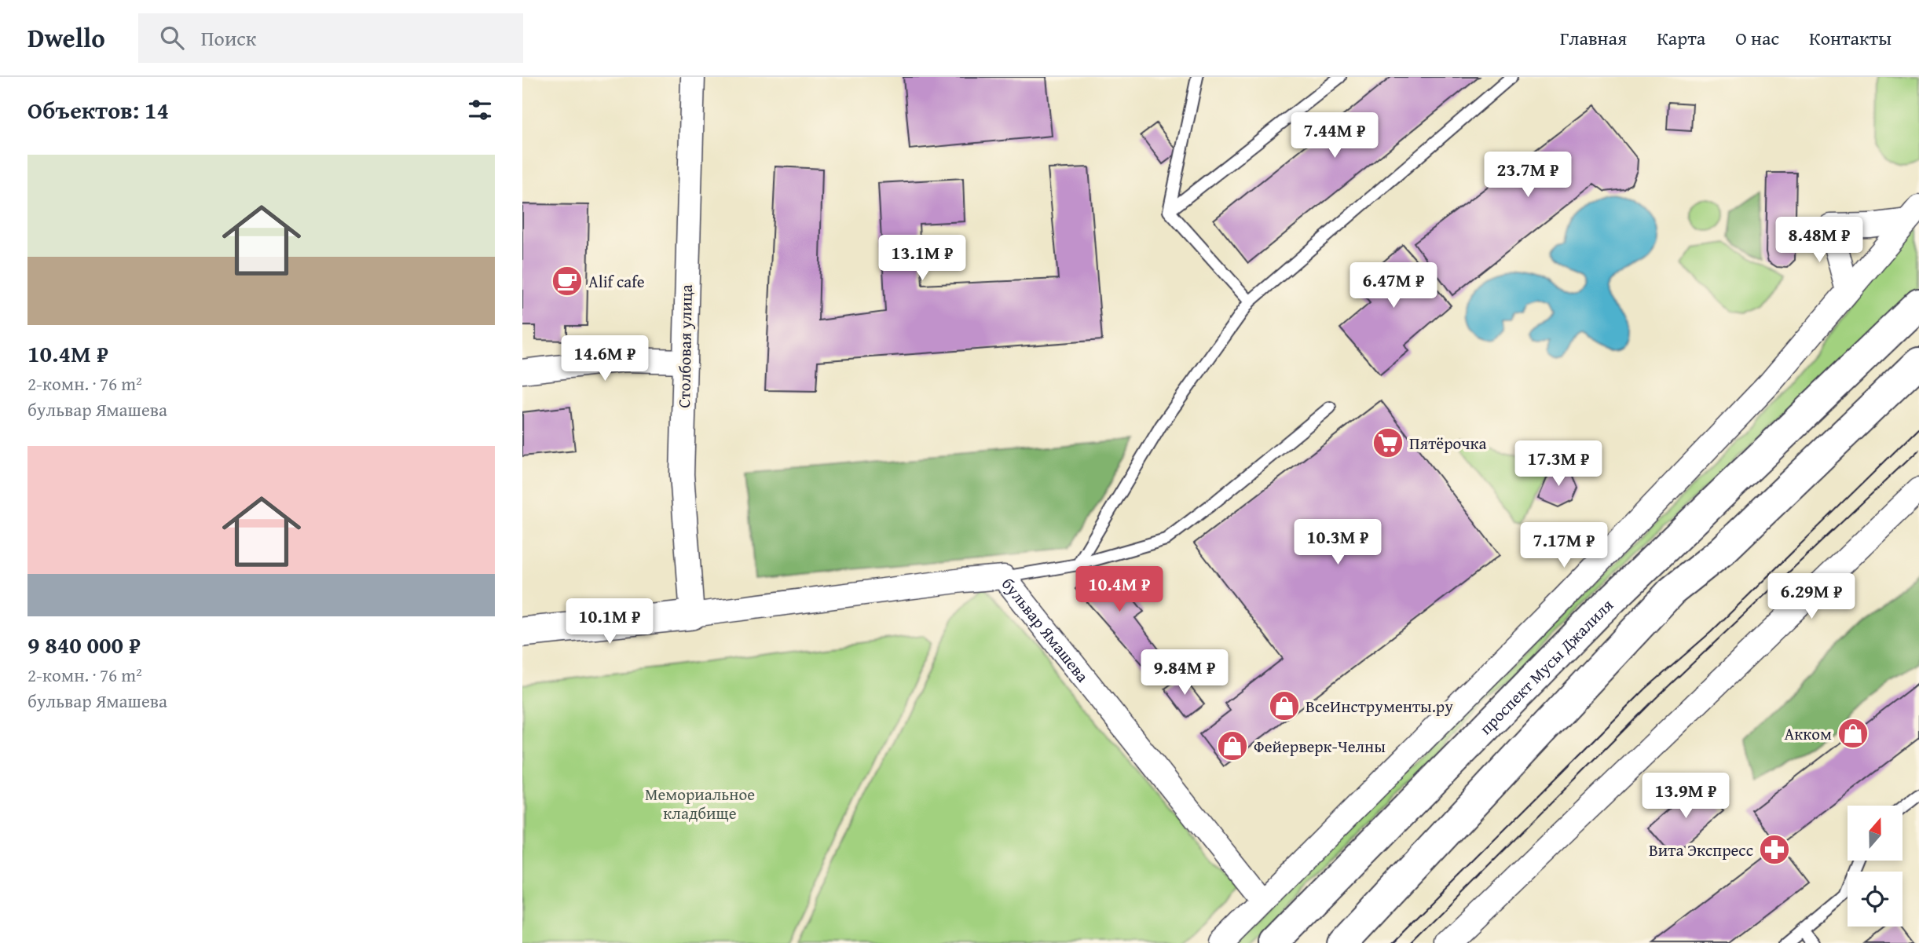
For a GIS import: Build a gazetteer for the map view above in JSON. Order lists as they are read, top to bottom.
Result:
{
  "streets": {
    "main road": ["проспект Мусы Джалиля"],
    "street": ["Столбовая улица", "бульвар Ямашева"]
  },
  "crossings": [
    ["Столбовая улица", "бульвар Ямашева"]
  ],
  "parks": ["Мемориальное кладбище"],
  "places": {
    "cafe": ["Alif cafe"],
    "supermarket": ["Пятёрочка"],
    "shop": ["ВсеИнструменты.ру", "Акком", "Фейерверк-Челны"],
    "pharmacy": ["Вита Экспресс"]
  },
  "north": "top",
  "page": {
    "header": "Dwello",
    "search": "Поиск",
    "nav": [
      "Главная",
      "Карта",
      "О нас",
      "Контакты"
    ],
    "heading": "Объектов: 14",
    "price": [
      "7.44M ₽",
      "23.7M ₽",
      "8.48M ₽",
      "13.1M ₽",
      "6.47M ₽",
      "14.6M ₽",
      "17.3M ₽",
      "10.3M ₽",
      "7.17M ₽",
      "10.4M ₽",
      "6.29M ₽",
      "10.1M ₽",
      "9.84M ₽",
      "13.9M ₽"
    ],
    "list": [
      {
        "name": "10.4M ₽",
        "note": "2-комн. · 76 m² · бульвар Ямашева"
      },
      {
        "name": "9 840 000 ₽",
        "note": "2-комн. · 76 m² · бульвар Ямашева"
      }
    ]
  }
}
